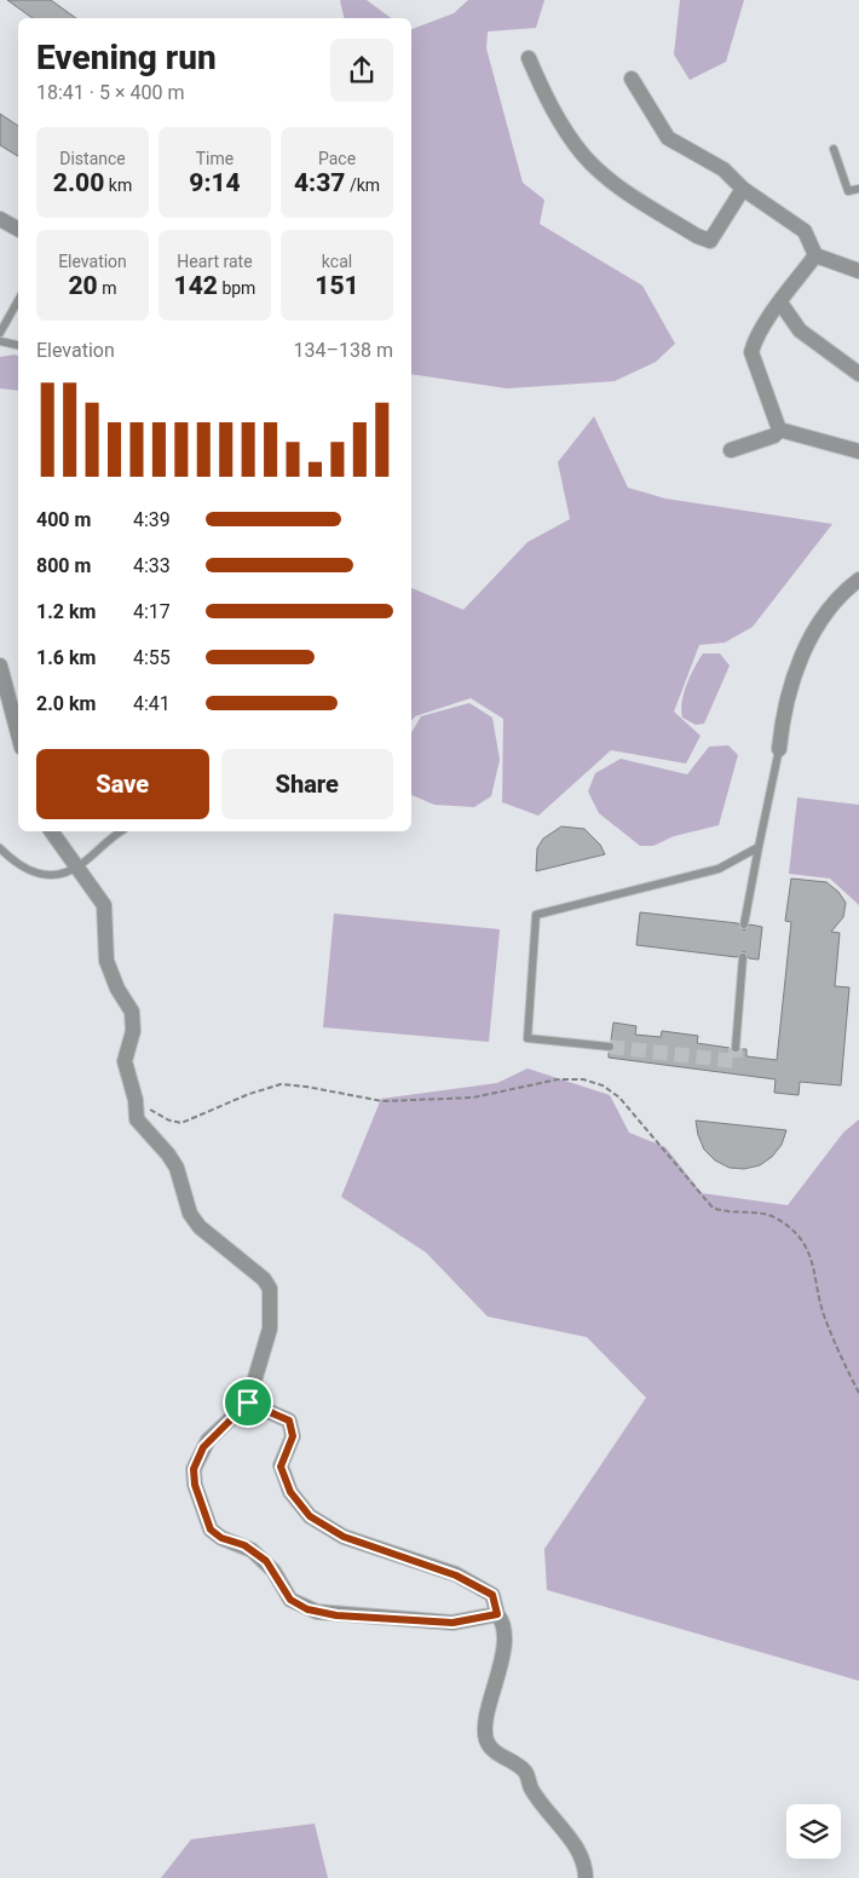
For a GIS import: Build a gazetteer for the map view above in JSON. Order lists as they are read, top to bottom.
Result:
{
  "page": {
    "heading": ["Evening run", "18:41 · 5 × 400 m"],
    "stats": [
      ["Distance", "2.00 km"],
      ["Time", "9:14"],
      ["Pace", "4:37 /km"],
      ["Elevation", "20 m"],
      ["Heart rate", "142 bpm"],
      ["kcal", "151"]
    ],
    "chart": ["Elevation", "134–138 m"],
    "list": [
      {
        "name": "400 m",
        "note": "4:39"
      },
      {
        "name": "800 m",
        "note": "4:33"
      },
      {
        "name": "1.2 km",
        "note": "4:17"
      },
      {
        "name": "1.6 km",
        "note": "4:55"
      },
      {
        "name": "2.0 km",
        "note": "4:41"
      }
    ],
    "buttons": ["Save", "Share"]
  }
}
